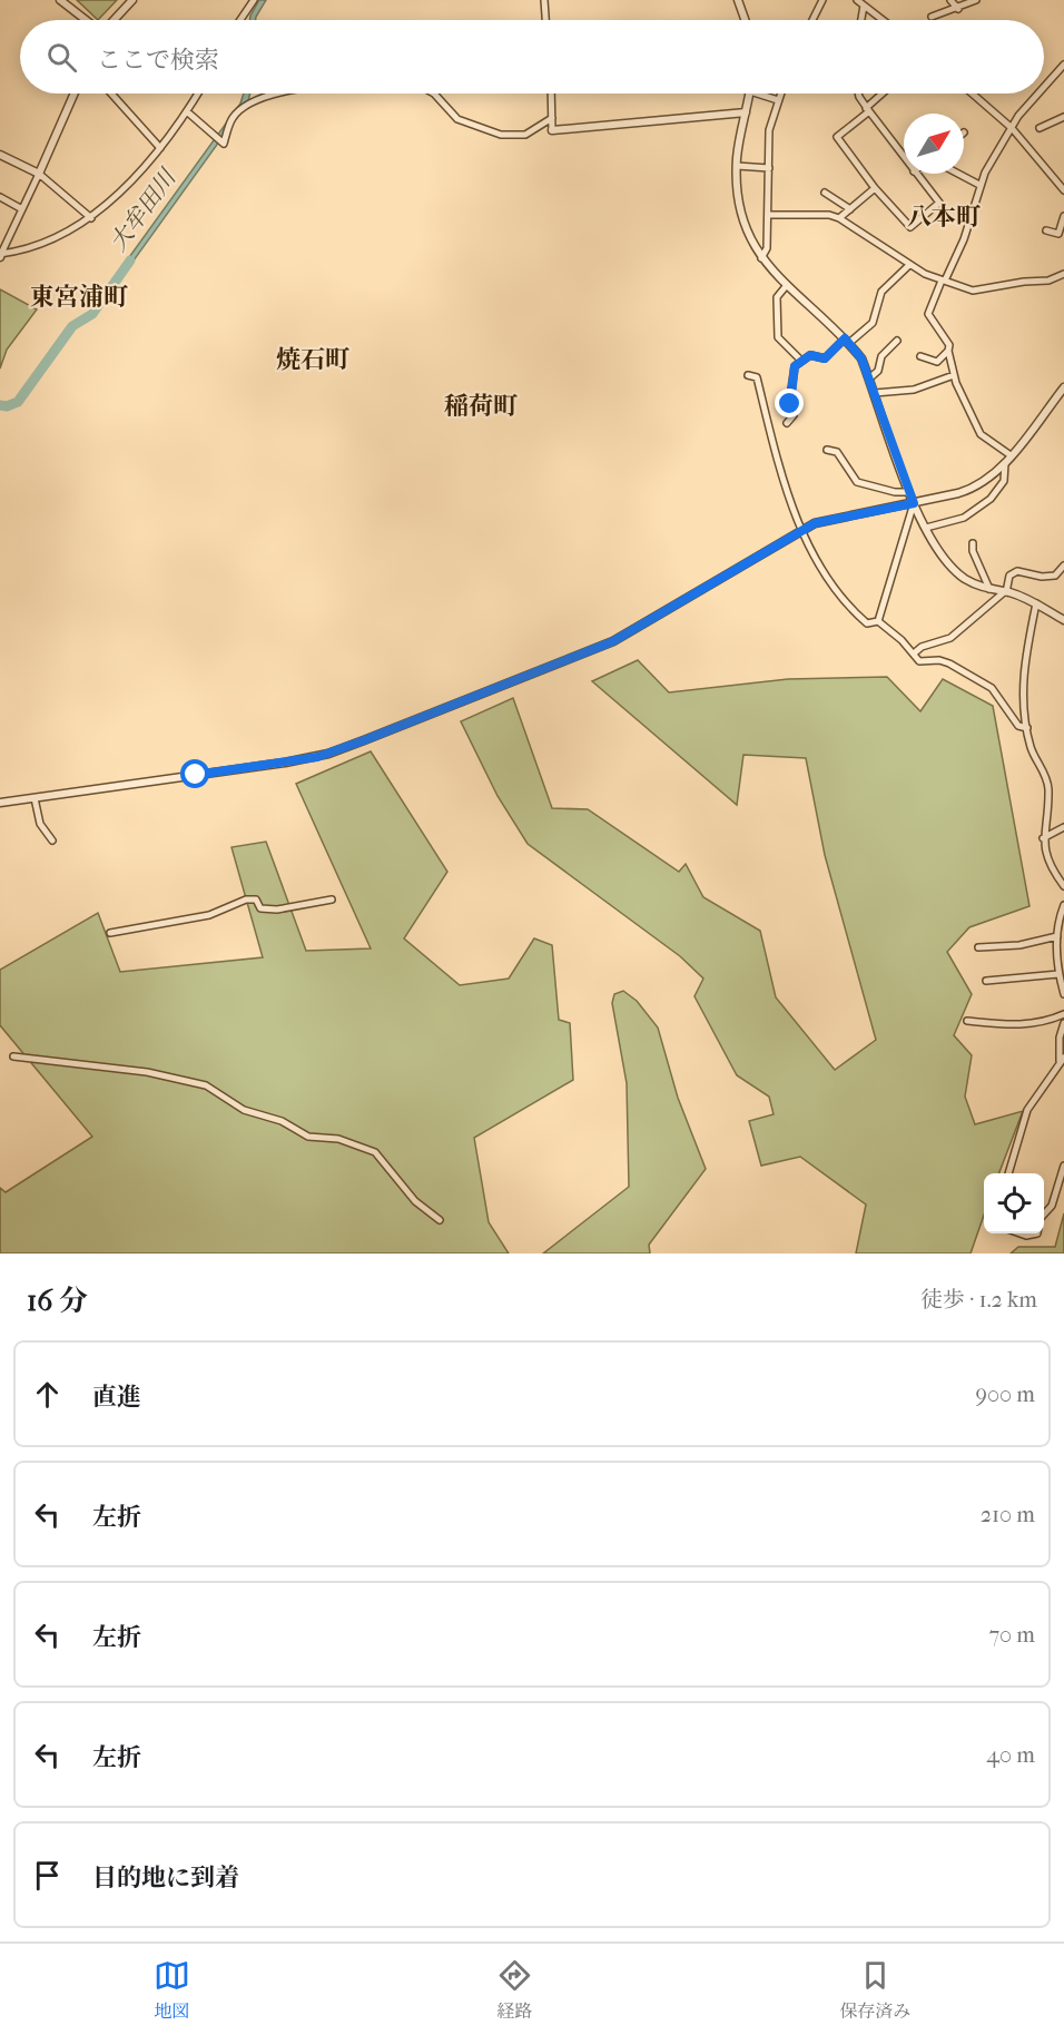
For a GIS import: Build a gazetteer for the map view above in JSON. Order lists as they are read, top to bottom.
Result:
{
  "districts": [
    "八本町",
    "東宮浦町",
    "焼石町",
    "稲荷町"
  ],
  "water": ["大牟田川"],
  "north": "top right",
  "page": {
    "search": "ここで検索",
    "heading": ["16 分", "徒歩 · 1.2 km"],
    "list": [
      ["直進", "900 m"],
      ["左折", "210 m"],
      ["左折", "70 m"],
      ["左折", "40 m"],
      "目的地に到着"
    ],
    "nav": ["地図", "経路", "保存済み"]
  }
}
